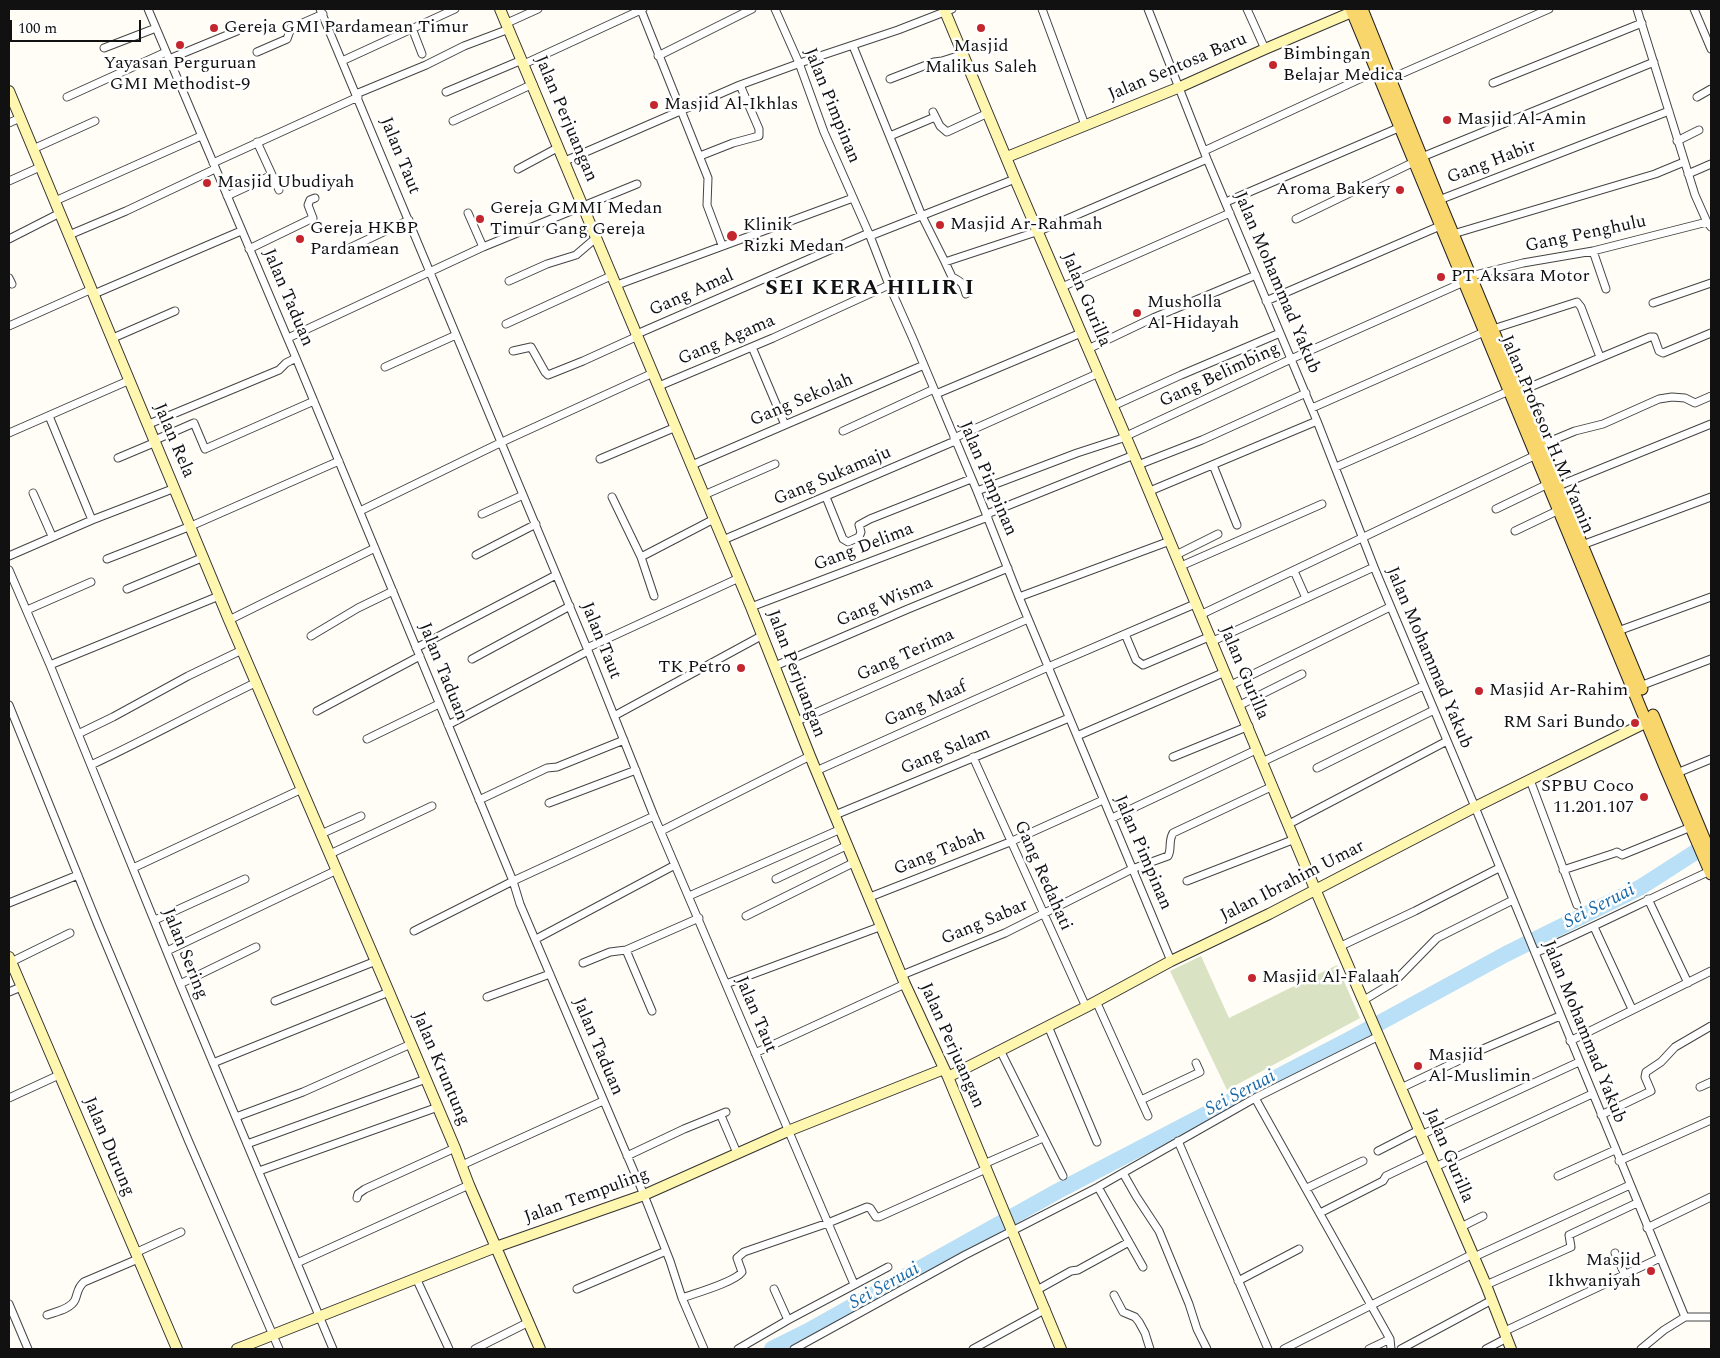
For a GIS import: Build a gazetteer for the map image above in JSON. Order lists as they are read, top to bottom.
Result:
{
  "streets": {
    "main road": ["Jalan Profesor H.M. Yamin"],
    "street": [
      "Jalan Sentosa Baru",
      "Jalan Pimpinan",
      "Jalan Perjuangan",
      "Jalan Taut",
      "Gang Habir",
      "Gang Penghulu",
      "Jalan Mohammad Yakub",
      "Gang Amal",
      "Jalan Taduan",
      "Jalan Gurilla",
      "Gang Agama",
      "Gang Belimbing",
      "Gang Sekolah",
      "Jalan Rela",
      "Gang Sukamaju",
      "Gang Delima",
      "Gang Wisma",
      "Gang Terima",
      "Gang Maaf",
      "Gang Salam",
      "Gang Tabah",
      "Gang Redahati",
      "Jalan Ibrahim Umar",
      "Gang Sabar",
      "Jalan Sering",
      "Jalan Kruntung",
      "Jalan Durung",
      "Jalan Tempuling"
    ]
  },
  "crossings": [
    ["Jalan Sentosa Baru", "Jalan Mohammad Yakub"],
    ["Jalan Sentosa Baru", "Jalan Gurilla"],
    ["Jalan Sentosa Baru", "Jalan Profesor H.M. Yamin"],
    ["Jalan Pimpinan", "Gang Amal"],
    ["Jalan Pimpinan", "Gang Agama"],
    ["Jalan Pimpinan", "Gang Belimbing"],
    ["Jalan Pimpinan", "Gang Sekolah"],
    ["Jalan Pimpinan", "Gang Sukamaju"],
    ["Jalan Pimpinan", "Gang Delima"],
    ["Jalan Pimpinan", "Gang Wisma"],
    ["Jalan Pimpinan", "Gang Terima"],
    ["Jalan Pimpinan", "Gang Maaf"],
    ["Jalan Pimpinan", "Gang Salam"],
    ["Jalan Pimpinan", "Gang Tabah"],
    ["Jalan Pimpinan", "Jalan Ibrahim Umar"],
    ["Jalan Pimpinan", "Gang Sabar"],
    ["Jalan Perjuangan", "Gang Amal"],
    ["Jalan Perjuangan", "Gang Agama"],
    ["Jalan Perjuangan", "Gang Sekolah"],
    ["Jalan Perjuangan", "Gang Sukamaju"],
    ["Jalan Perjuangan", "Gang Delima"],
    ["Jalan Perjuangan", "Gang Wisma"],
    ["Jalan Perjuangan", "Gang Terima"],
    ["Jalan Perjuangan", "Gang Maaf"],
    ["Jalan Perjuangan", "Gang Salam"],
    ["Jalan Perjuangan", "Gang Tabah"],
    ["Jalan Perjuangan", "Jalan Ibrahim Umar"],
    ["Jalan Perjuangan", "Gang Sabar"],
    ["Jalan Perjuangan", "Jalan Tempuling"],
    ["Jalan Taut", "Gang Sabar"],
    ["Jalan Taut", "Jalan Tempuling"],
    ["Gang Habir", "Jalan Profesor H.M. Yamin"],
    ["Gang Penghulu", "Gang Belimbing"],
    ["Gang Penghulu", "Jalan Profesor H.M. Yamin"],
    ["Jalan Mohammad Yakub", "Gang Belimbing"],
    ["Jalan Mohammad Yakub", "Gang Delima"],
    ["Jalan Mohammad Yakub", "Jalan Ibrahim Umar"],
    ["Gang Amal", "Jalan Gurilla"],
    ["Jalan Taduan", "Jalan Tempuling"],
    ["Jalan Gurilla", "Gang Belimbing"],
    ["Jalan Gurilla", "Gang Sukamaju"],
    ["Jalan Gurilla", "Gang Delima"],
    ["Jalan Gurilla", "Gang Maaf"],
    ["Jalan Gurilla", "Jalan Ibrahim Umar"],
    ["Jalan Gurilla", "Gang Sabar"],
    ["Gang Belimbing", "Jalan Profesor H.M. Yamin"],
    ["Jalan Profesor H.M. Yamin", "Jalan Ibrahim Umar"],
    ["Jalan Rela", "Jalan Kruntung"],
    ["Gang Salam", "Gang Redahati"],
    ["Gang Tabah", "Gang Redahati"],
    ["Gang Redahati", "Jalan Ibrahim Umar"],
    ["Gang Redahati", "Gang Sabar"],
    ["Jalan Ibrahim Umar", "Jalan Tempuling"],
    ["Jalan Sering", "Jalan Tempuling"],
    ["Jalan Kruntung", "Jalan Tempuling"]
  ],
  "districts": ["SEI KERA HILIR I"],
  "water": ["Sei Seruai"],
  "places": [
    "Gereja GMI Pardamean Timur",
    "Masjid Malikus Saleh",
    "Yayasan Perguruan GMI Methodist-9",
    "Bimbingan Belajar Medica",
    "Masjid Al-Ikhlas",
    "Masjid Al-Amin",
    "Masjid Ubudiyah",
    "Aroma Bakery",
    "Gereja GMMI Medan Timur Gang Gereja",
    "Masjid Ar-Rahmah",
    "Klinik Rizki Medan",
    "Gereja HKBP Pardamean",
    "PT Aksara Motor",
    "Musholla Al-Hidayah",
    "TK Petro",
    "Masjid Ar-Rahim",
    "RM Sari Bundo",
    "SPBU Coco 11.201.107",
    "Masjid Al-Falaah",
    "Masjid Al-Muslimin",
    "Masjid Ikhwaniyah"
  ],
  "scale_bar": "100 m"
}
